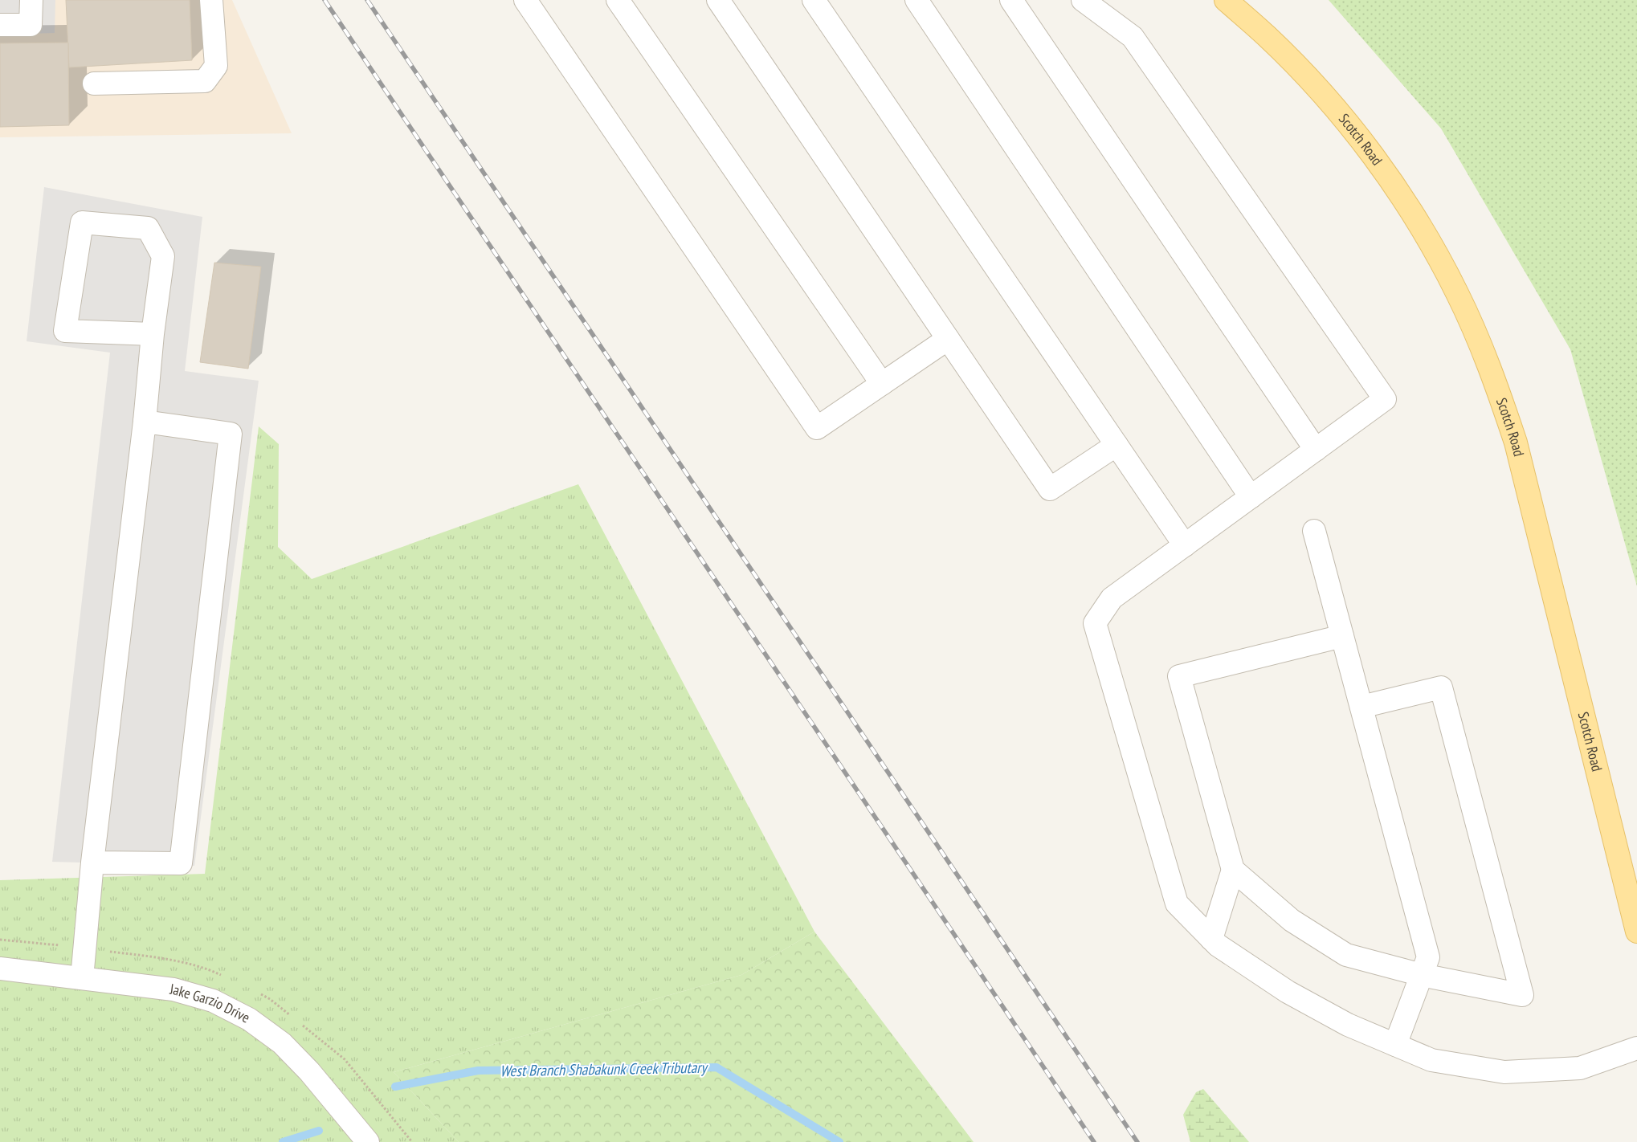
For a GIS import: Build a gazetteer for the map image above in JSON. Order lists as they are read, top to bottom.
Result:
{
  "streets": {
    "main road": ["Scotch Road"],
    "lane": ["Jake Garzio Drive"]
  },
  "water": ["West Branch Shabakunk Creek Tributary"]
}
